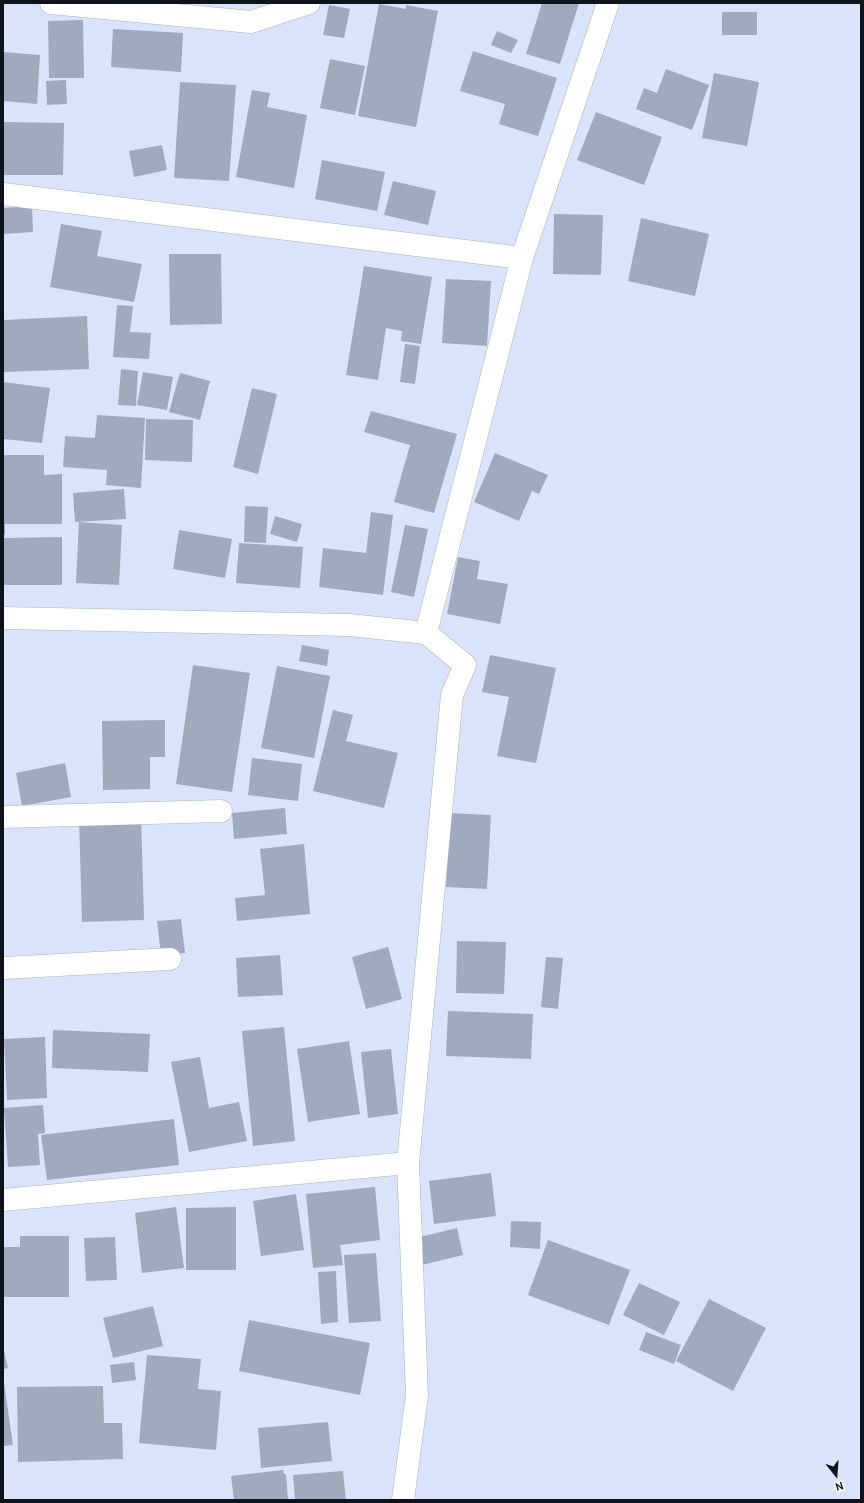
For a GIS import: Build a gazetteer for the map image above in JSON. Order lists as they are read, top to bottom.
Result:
{
  "north": "bottom"
}
